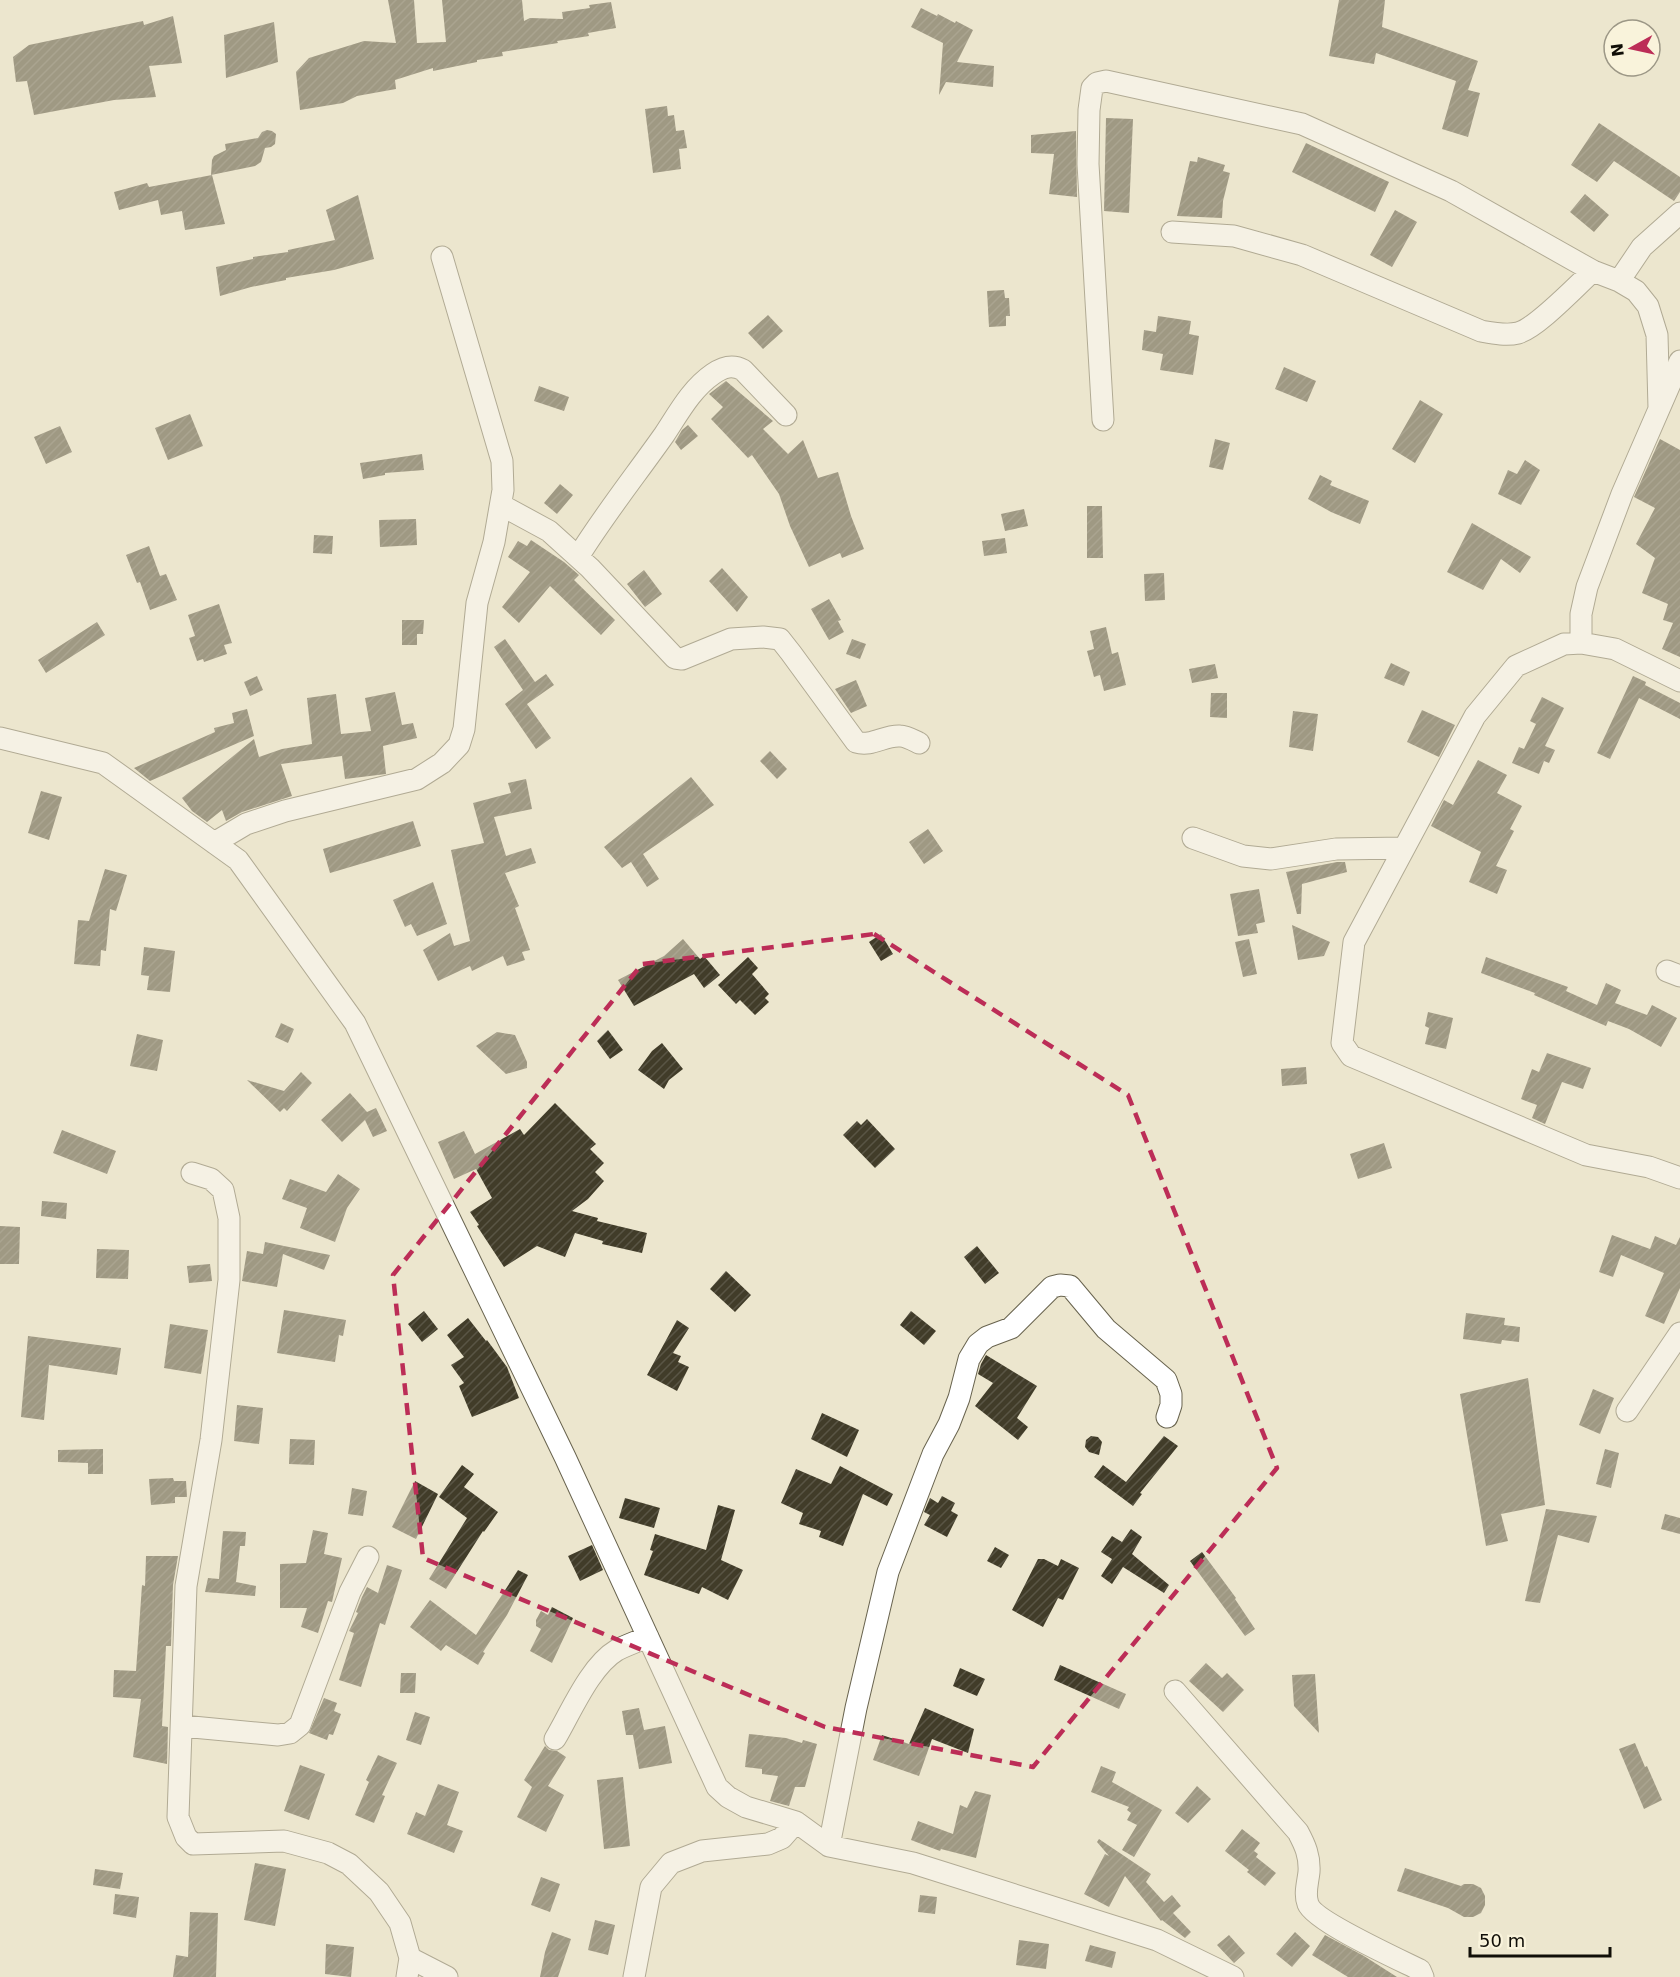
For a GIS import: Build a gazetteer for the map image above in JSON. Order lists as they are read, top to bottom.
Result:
{
  "scale_bar": "50 m",
  "north": "left"
}
